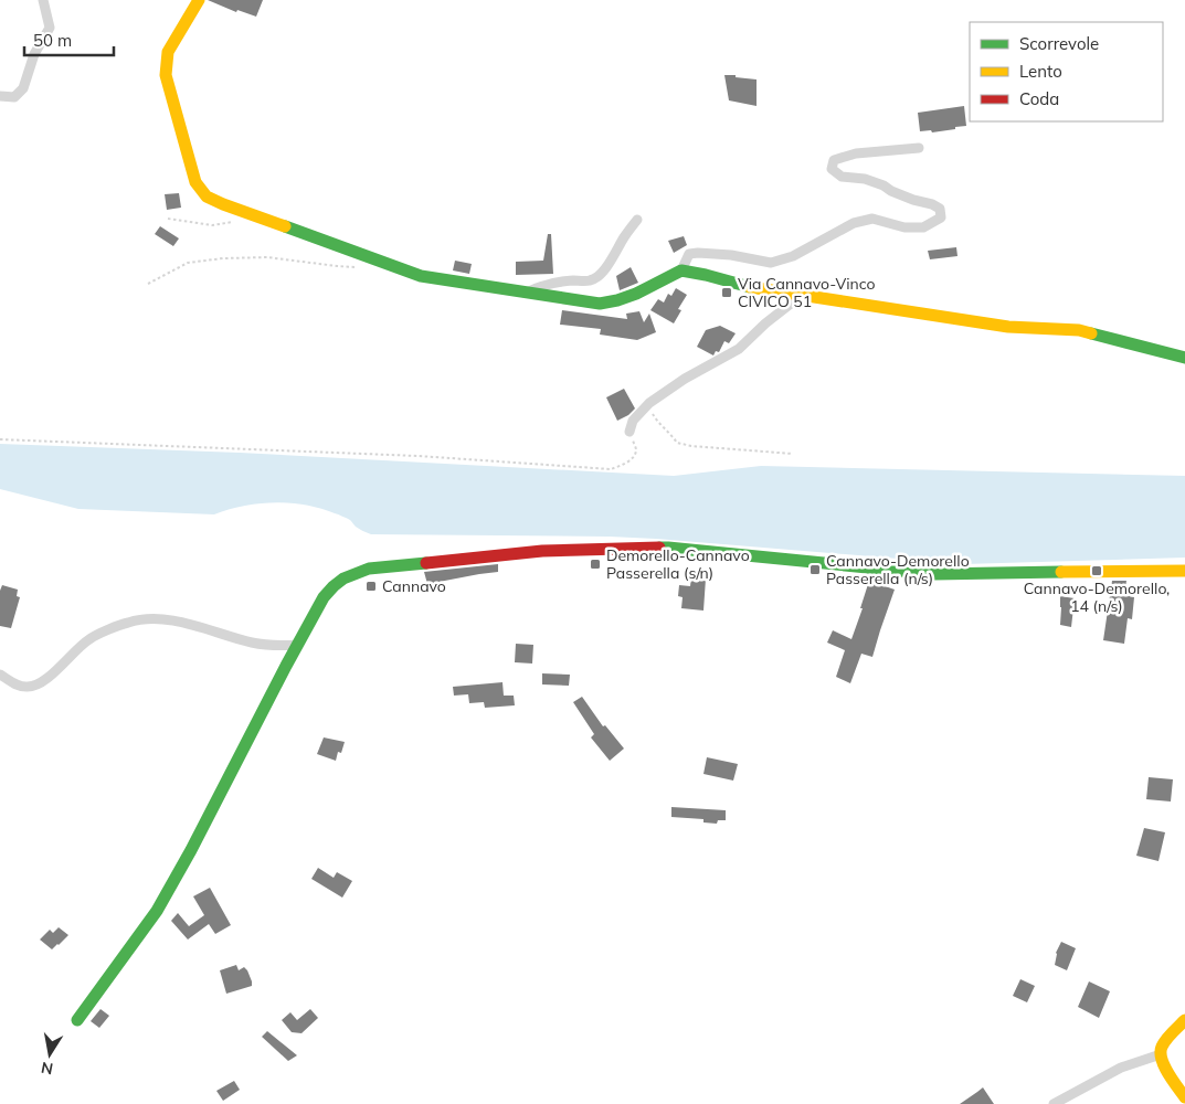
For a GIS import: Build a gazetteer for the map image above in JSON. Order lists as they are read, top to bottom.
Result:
{
  "places": {
    "transit": [
      "Via Cannavo-Vinco CIVICO 51",
      "Demorello-Cannavo Passerella (s/n)",
      "Cannavo-Demorello Passerella (n/s)",
      "Cannavo-Demorello, 14 (n/s)",
      "Cannavo"
    ]
  },
  "legend": ["Scorrevole", "Lento", "Coda"],
  "scale_bar": "50 m",
  "north": "bottom"
}
